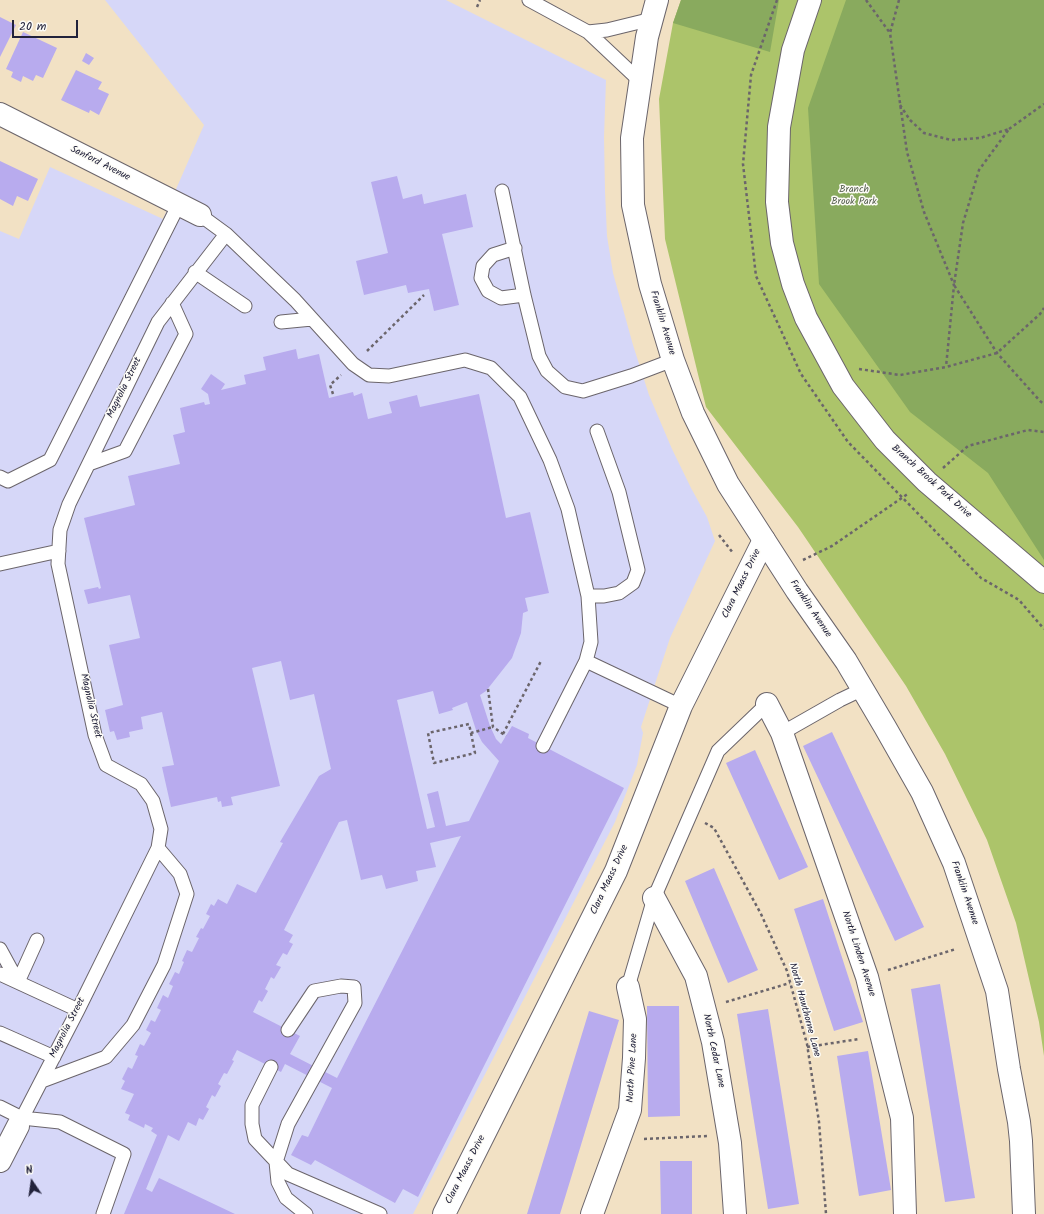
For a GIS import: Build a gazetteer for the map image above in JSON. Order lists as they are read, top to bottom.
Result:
{
  "streets": {
    "street": [
      "Sanford Avenue",
      "Franklin Avenue",
      "Magnolia Street",
      "Branch Brook Park Drive",
      "Clara Maass Drive",
      "North Linden Avenue",
      "North Cedar Lane",
      "North Pine Lane"
    ],
    "path": ["North Hawthorne Lane"]
  },
  "crossings": [
    ["Franklin Avenue", "Clara Maass Drive"]
  ],
  "parks": ["Branch Brook Park"],
  "scale_bar": "20 m",
  "north": "top"
}
